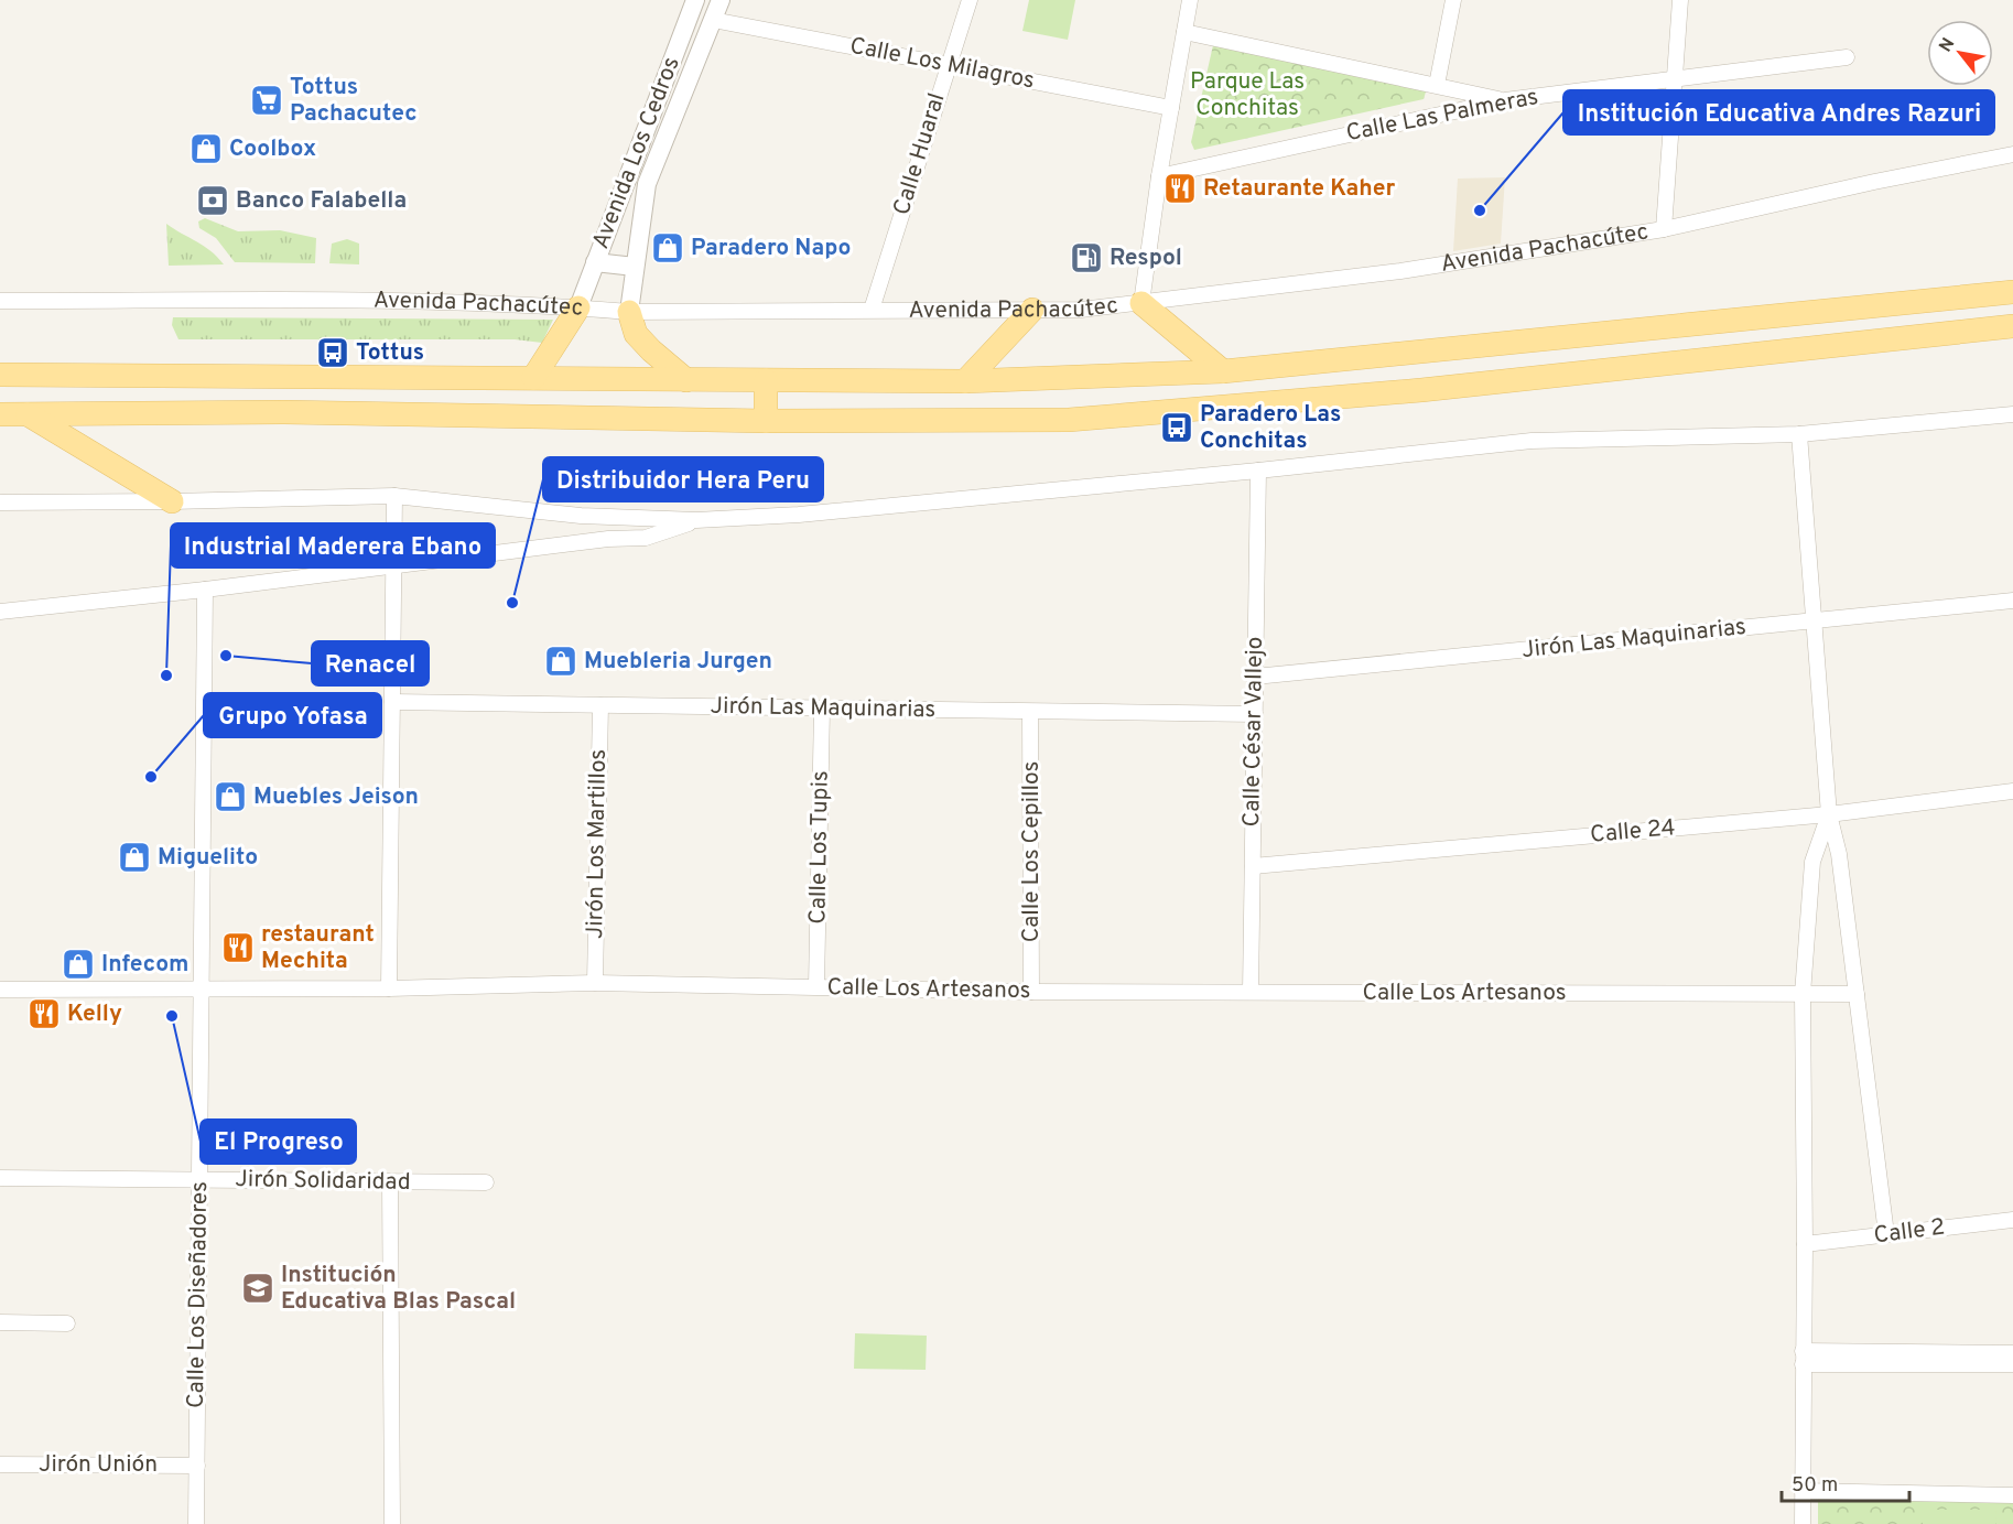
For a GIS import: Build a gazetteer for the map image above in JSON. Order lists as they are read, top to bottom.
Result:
{
  "streets": {
    "street": [
      "Calle Los Milagros",
      "Calle Las Palmeras",
      "Avenida Los Cedros",
      "Calle Huaral",
      "Avenida Pachacútec",
      "Jirón Las Maquinarias",
      "Calle César Vallejo",
      "Calle 24",
      "Jirón Los Martillos",
      "Calle Los Tupis",
      "Calle Los Cepillos",
      "Calle Los Artesanos",
      "Jirón Solidaridad",
      "Calle 2",
      "Calle Los Diseñadores",
      "Jirón Unión"
    ]
  },
  "crossings": [
    ["Calle Los Milagros", "Avenida Los Cedros"],
    ["Calle Los Milagros", "Calle Huaral"],
    ["Avenida Los Cedros", "Avenida Pachacútec"],
    ["Calle Huaral", "Avenida Pachacútec"],
    ["Jirón Las Maquinarias", "Calle César Vallejo"],
    ["Jirón Las Maquinarias", "Jirón Los Martillos"],
    ["Jirón Las Maquinarias", "Calle Los Tupis"],
    ["Jirón Las Maquinarias", "Calle Los Cepillos"],
    ["Calle César Vallejo", "Calle 24"],
    ["Calle César Vallejo", "Calle Los Artesanos"],
    ["Jirón Los Martillos", "Calle Los Artesanos"],
    ["Calle Los Tupis", "Calle Los Artesanos"],
    ["Calle Los Cepillos", "Calle Los Artesanos"],
    ["Calle Los Artesanos", "Calle Los Diseñadores"],
    ["Jirón Solidaridad", "Calle Los Diseñadores"],
    ["Calle Los Diseñadores", "Jirón Unión"]
  ],
  "parks": ["Parque Las Conchitas"],
  "places": {
    "supermarket": ["Tottus Pachacutec"],
    "shop": [
      "Coolbox",
      "Paradero Napo",
      "Muebleria Jurgen",
      "Muebles Jeison",
      "Miguelito",
      "Infecom"
    ],
    "restaurant": ["Retaurante Kaher", "restaurant Mechita", "Kelly"],
    "bank": ["Banco Falabella"],
    "other": [
      "Institución Educativa Andres Razuri",
      "Distribuidor Hera Peru",
      "Renacel",
      "Industrial Maderera Ebano",
      "Grupo Yofasa",
      "El Progreso"
    ],
    "fuel station": ["Respol"],
    "bus stop": ["Tottus", "Paradero Las Conchitas"],
    "school or university": ["Institución Educativa Blas Pascal"]
  },
  "scale_bar": "50 m",
  "north": "top left"
}
